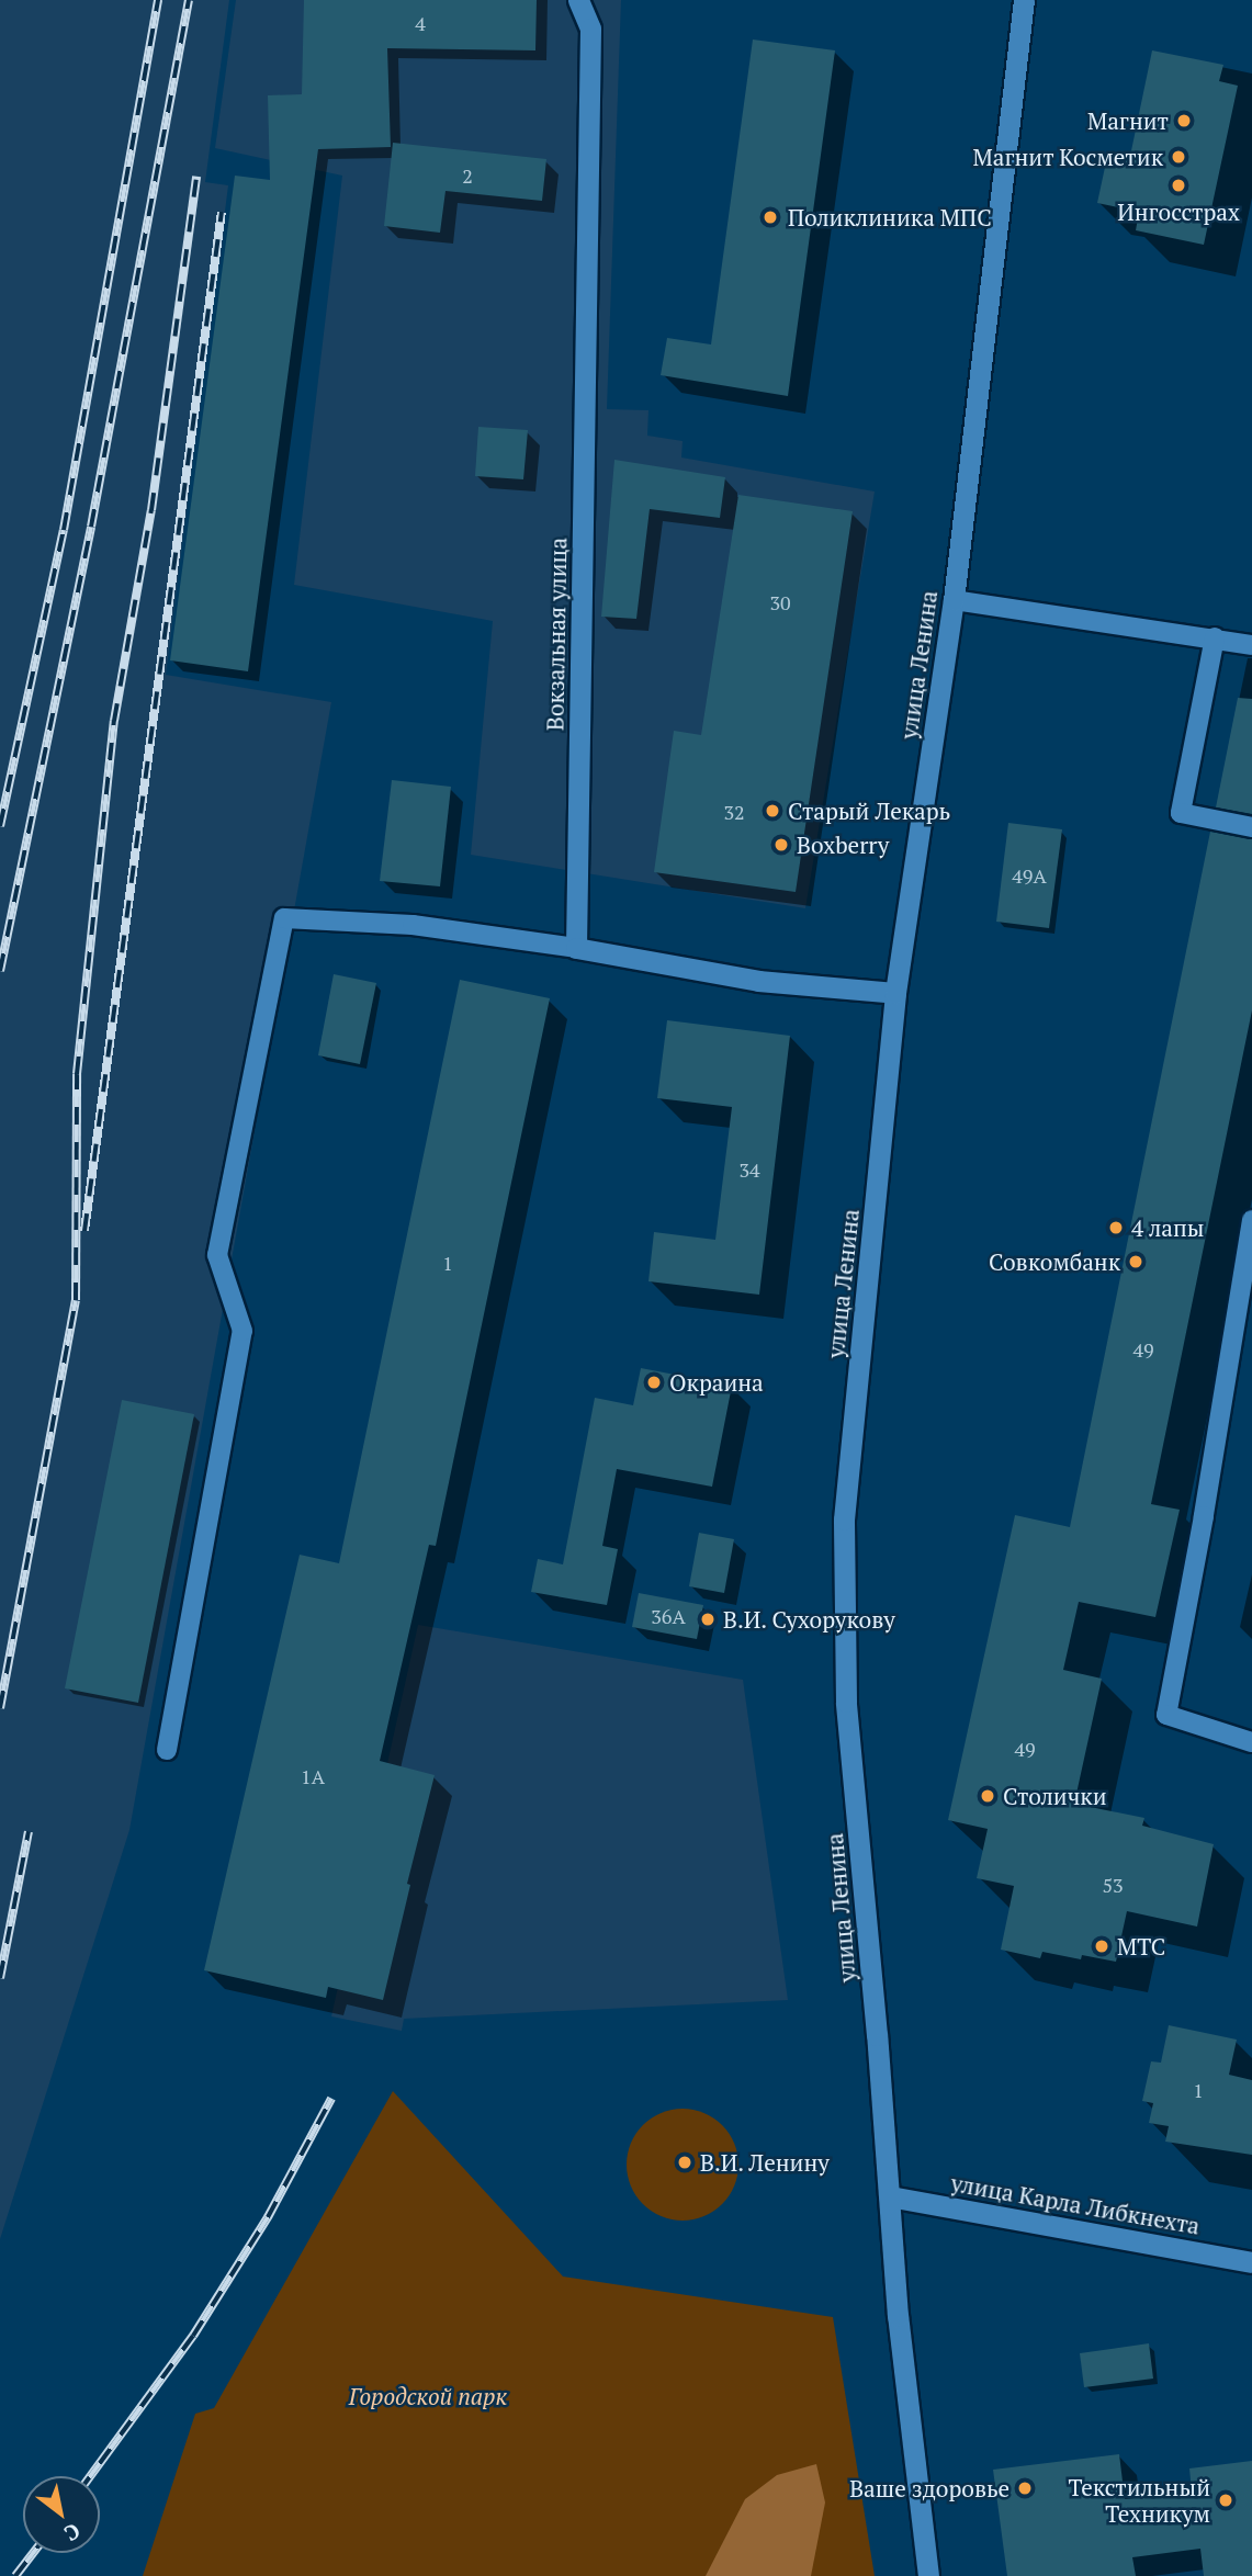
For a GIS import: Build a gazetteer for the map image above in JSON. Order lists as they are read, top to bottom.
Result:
{
  "streets": {
    "main road": ["Вокзальная улица", "улица Ленина", "улица Карла Либкнехта"]
  },
  "crossings": [
    ["улица Ленина", "улица Карла Либкнехта"]
  ],
  "parks": ["Городской парк"],
  "places": [
    "Магнит",
    "Магнит Косметик",
    "Ингосстрах",
    "Поликлиника МПС",
    "Старый Лекарь",
    "Boxberry",
    "4 лапы",
    "Совкомбанк",
    "Окраина",
    "В.И. Сухорукову",
    "Столички",
    "МТС",
    "В.И. Ленину",
    "Ваше здоровье",
    "Текстильный Техникум"
  ],
  "house_numbers": [
    "4",
    "2",
    "30",
    "32",
    "49А",
    "34",
    "1",
    "49",
    "36А",
    "49",
    "1А",
    "53",
    "1"
  ],
  "north": "bottom right"
}
